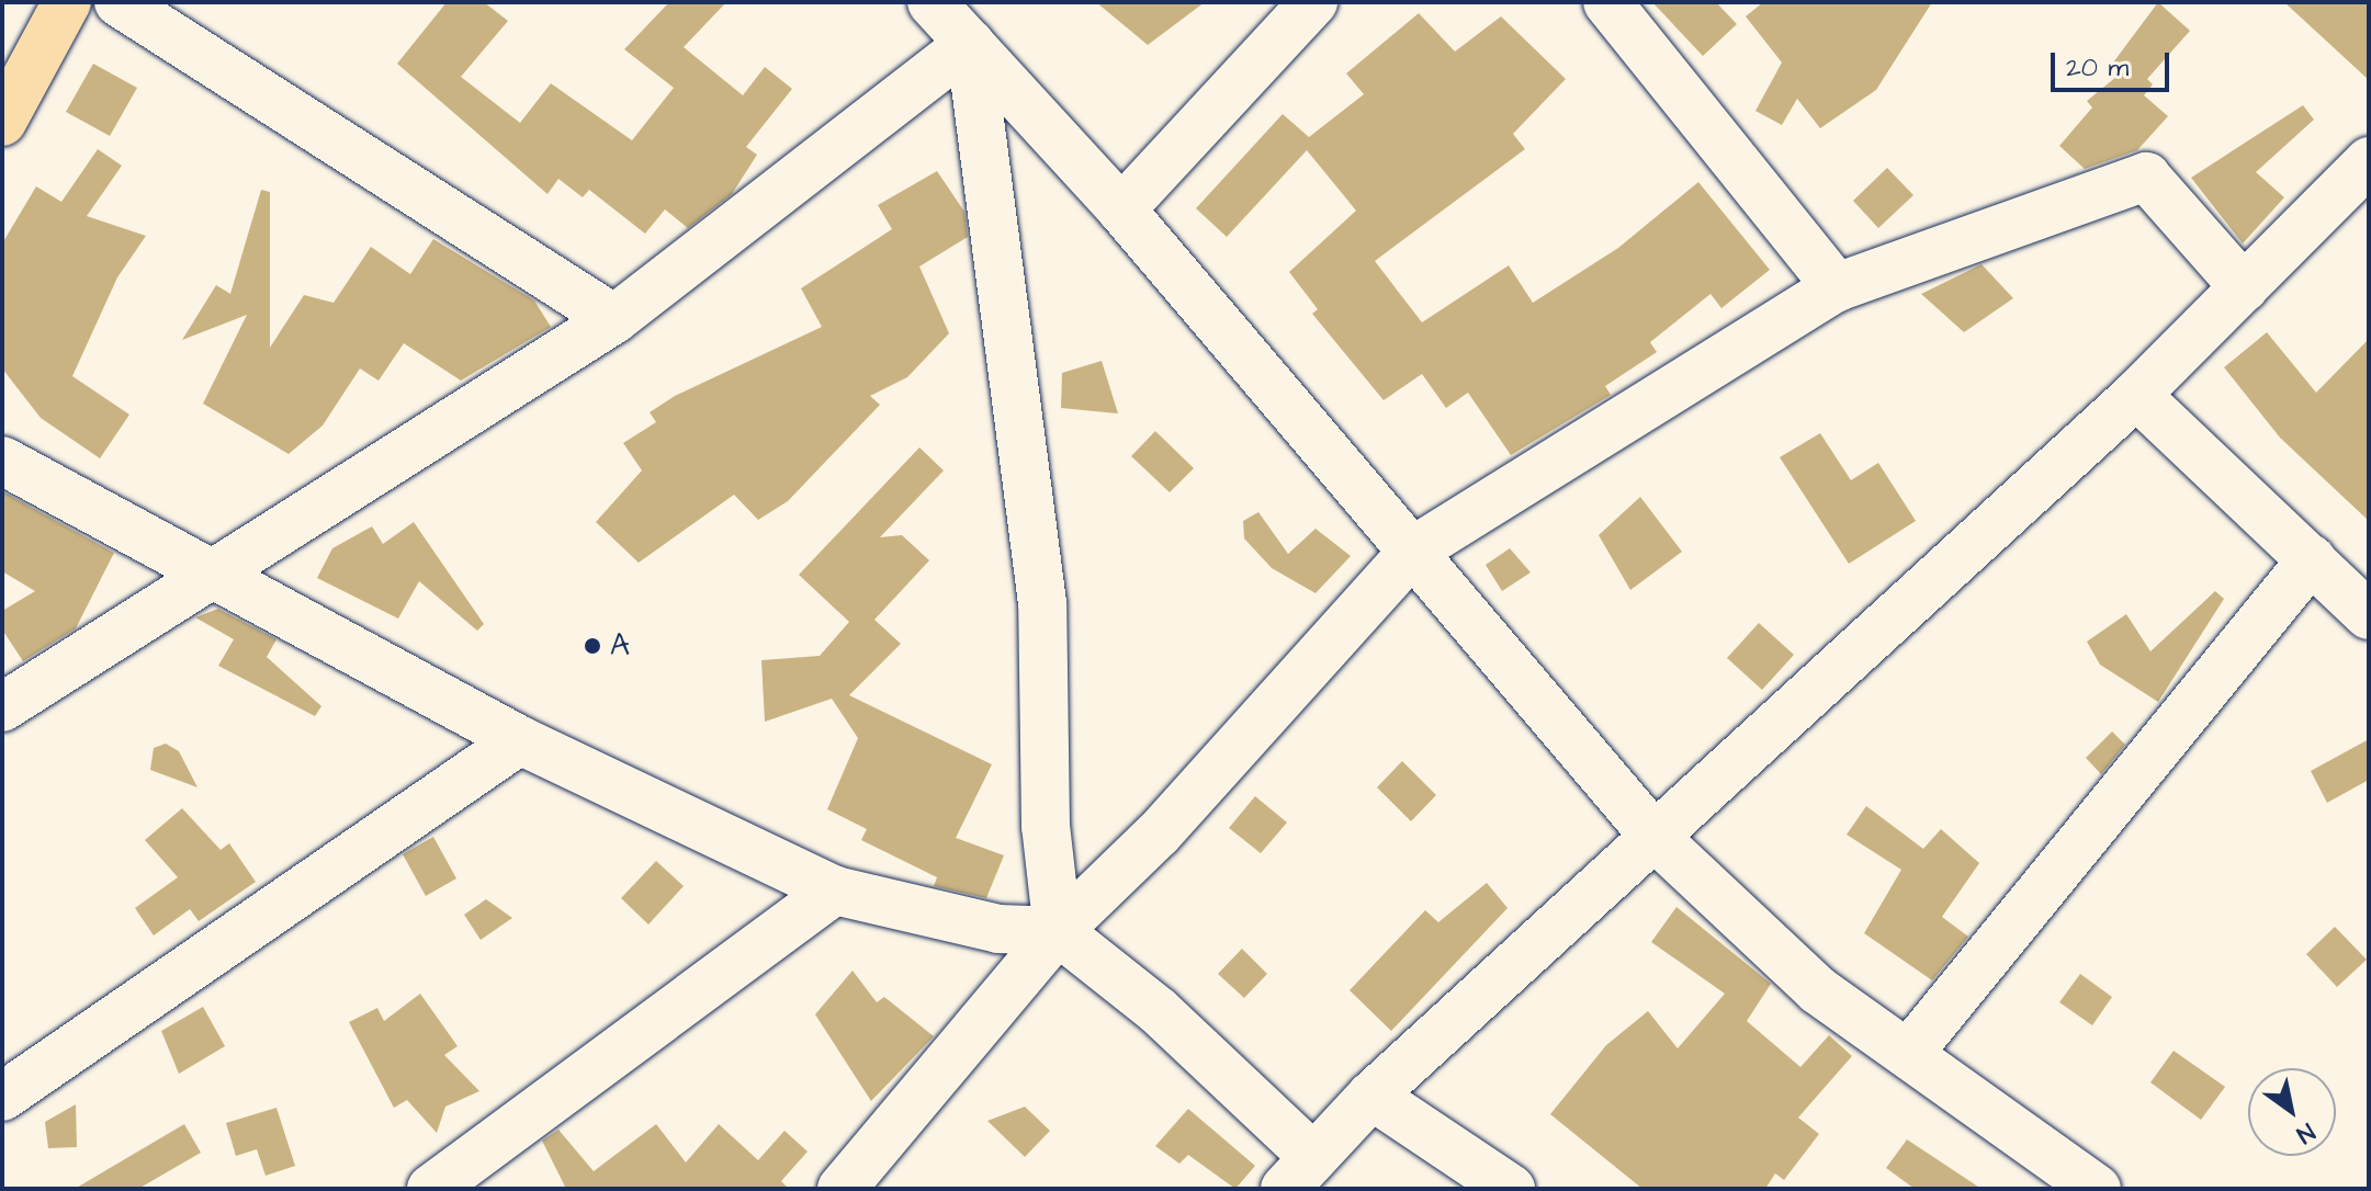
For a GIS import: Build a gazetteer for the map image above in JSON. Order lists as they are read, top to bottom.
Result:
{
  "places": ["A"],
  "scale_bar": "20 m",
  "north": "bottom right"
}
